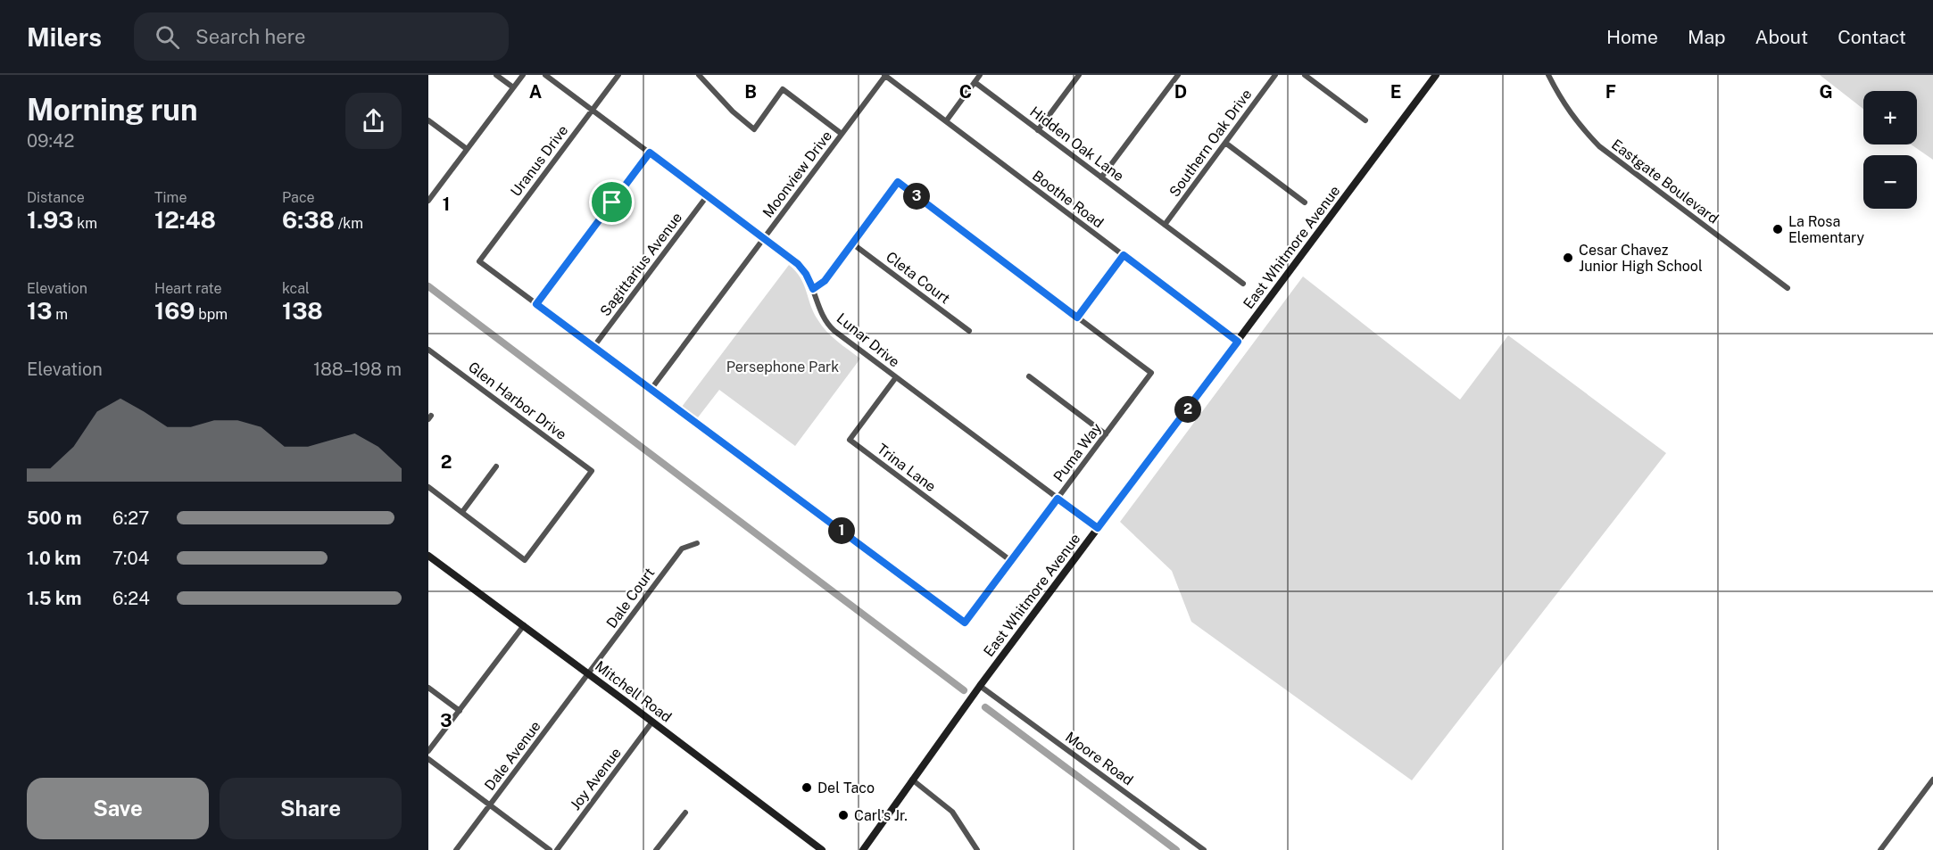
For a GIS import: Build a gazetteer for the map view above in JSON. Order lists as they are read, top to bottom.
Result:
{
  "streets": {
    "main road": ["East Whitmore Avenue", "Mitchell Road"],
    "street": [
      "Southern Oak Drive",
      "Hidden Oak Lane",
      "Uranus Drive",
      "Moonview Drive",
      "Eastgate Boulevard",
      "Boothe Road",
      "Sagittarius Avenue",
      "Cleta Court",
      "Lunar Drive",
      "Glen Harbor Drive",
      "Puma Way",
      "Trina Lane",
      "Dale Court",
      "Dale Avenue",
      "Moore Road",
      "Joy Avenue"
    ]
  },
  "crossings": [
    ["Southern Oak Drive", "Hidden Oak Lane"],
    ["Uranus Drive", "Lunar Drive"],
    ["Moonview Drive", "Boothe Road"],
    ["Moonview Drive", "Lunar Drive"],
    ["Moonview Drive", "Puma Way"],
    ["Boothe Road", "East Whitmore Avenue"],
    ["East Whitmore Avenue", "Lunar Drive"],
    ["East Whitmore Avenue", "Moore Road"],
    ["Sagittarius Avenue", "Lunar Drive"],
    ["Lunar Drive", "Puma Way"],
    ["Lunar Drive", "Trina Lane"],
    ["Puma Way", "Trina Lane"],
    ["Dale Court", "Mitchell Road"],
    ["Dale Court", "Dale Avenue"],
    ["Mitchell Road", "Dale Avenue"],
    ["Mitchell Road", "Joy Avenue"]
  ],
  "parks": ["Persephone Park"],
  "places": [
    "La Rosa Elementary",
    "Cesar Chavez Junior High School",
    "Del Taco",
    "Carl's Jr."
  ],
  "page": {
    "header": "Milers",
    "search": "Search here",
    "nav": [
      "Home",
      "Map",
      "About",
      "Contact"
    ],
    "heading": ["Morning run", "09:42"],
    "map_buttons": ["+", "−"],
    "stats": [
      ["Distance", "1.93 km"],
      ["Time", "12:48"],
      ["Pace", "6:38 /km"],
      ["Elevation", "13 m"],
      ["Heart rate", "169 bpm"],
      ["kcal", "138"]
    ],
    "pins": ["3", "2", "1"],
    "chart": ["Elevation", "188–198 m"],
    "list": [
      {
        "name": "500 m",
        "note": "6:27"
      },
      {
        "name": "1.0 km",
        "note": "7:04"
      },
      {
        "name": "1.5 km",
        "note": "6:24"
      }
    ],
    "buttons": ["Save", "Share"]
  },
  "grid": {
    "columns": [
      "A",
      "B",
      "C",
      "D",
      "E",
      "F",
      "G"
    ],
    "rows": ["1", "2", "3"]
  }
}
